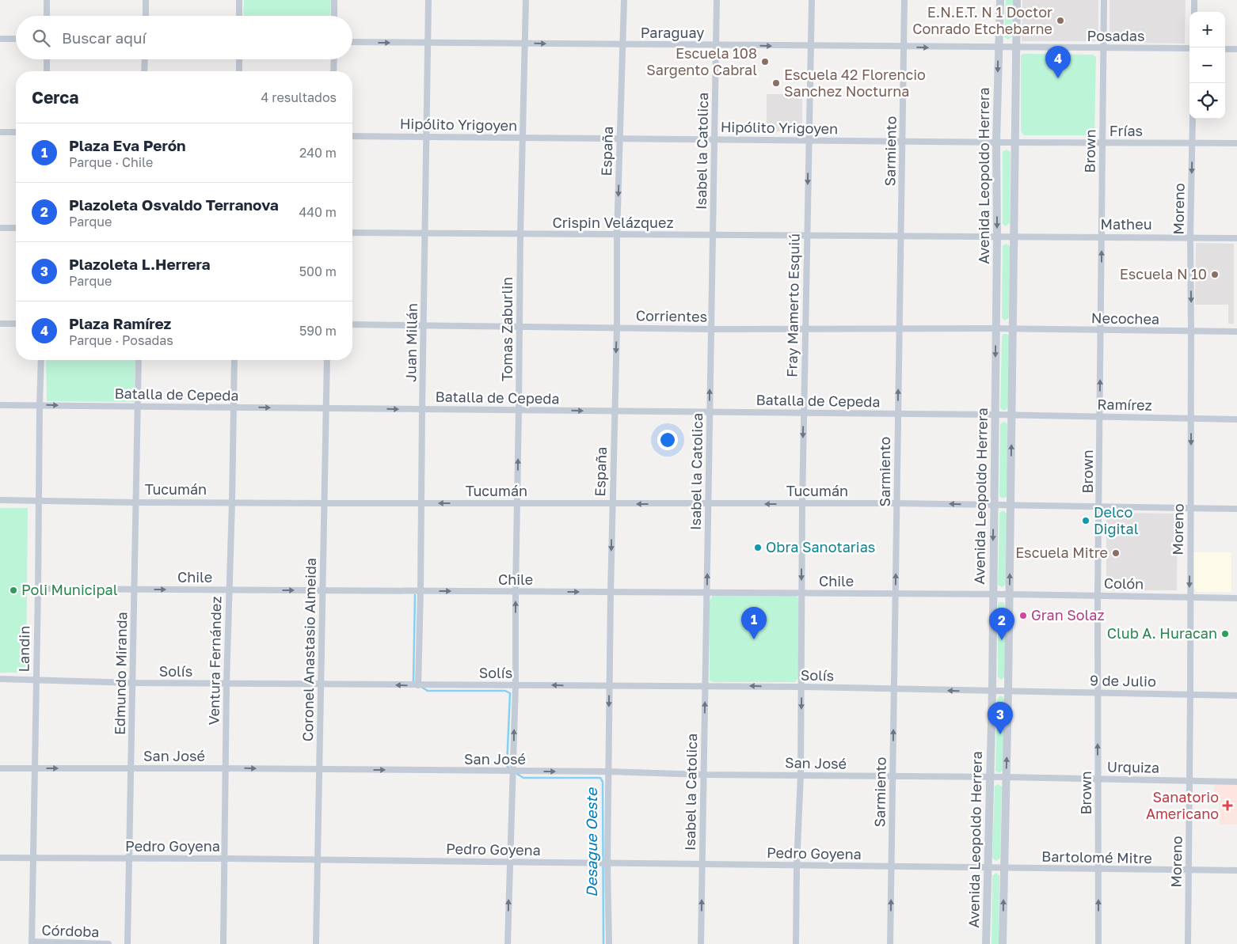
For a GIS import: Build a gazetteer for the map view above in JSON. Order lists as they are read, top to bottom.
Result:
{
  "streets": {
    "street": [
      "Paraguay",
      "Posadas",
      "Hipólito Yrigoyen",
      "Frías",
      "España",
      "Isabel la Catolica",
      "Sarmiento",
      "Brown",
      "Avenida Leopoldo Herrera",
      "Moreno",
      "Crispin Velázquez",
      "Matheu",
      "Fray Mamerto Esquiú",
      "Corrientes",
      "Necochea",
      "Tomas Zaburlin",
      "Juan Millán",
      "Batalla de Cepeda",
      "Ramírez",
      "Tucumán",
      "Chile",
      "Colón",
      "Landin",
      "Coronel Anastasio Almeida",
      "Ventura Fernández",
      "Solís",
      "Edmundo Miranda",
      "9 de Julio",
      "San José",
      "Urquiza",
      "Pedro Goyena",
      "Bartolomé Mitre",
      "Córdoba"
    ]
  },
  "crossings": [
    ["Paraguay", "España"],
    ["Paraguay", "Isabel la Catolica"],
    ["Paraguay", "Sarmiento"],
    ["Paraguay", "Avenida Leopoldo Herrera"],
    ["Paraguay", "Fray Mamerto Esquiú"],
    ["Paraguay", "Tomas Zaburlin"],
    ["Paraguay", "Juan Millán"],
    ["Posadas", "Brown"],
    ["Posadas", "Avenida Leopoldo Herrera"],
    ["Hipólito Yrigoyen", "Frías"],
    ["Hipólito Yrigoyen", "España"],
    ["Hipólito Yrigoyen", "Isabel la Catolica"],
    ["Hipólito Yrigoyen", "Sarmiento"],
    ["Hipólito Yrigoyen", "Avenida Leopoldo Herrera"],
    ["Hipólito Yrigoyen", "Fray Mamerto Esquiú"],
    ["Hipólito Yrigoyen", "Tomas Zaburlin"],
    ["Hipólito Yrigoyen", "Juan Millán"],
    ["Frías", "Brown"],
    ["Frías", "Avenida Leopoldo Herrera"],
    ["Frías", "Moreno"],
    ["España", "Crispin Velázquez"],
    ["España", "Corrientes"],
    ["España", "Batalla de Cepeda"],
    ["España", "Tucumán"],
    ["España", "Chile"],
    ["España", "Solís"],
    ["España", "San José"],
    ["España", "Pedro Goyena"],
    ["Isabel la Catolica", "Crispin Velázquez"],
    ["Isabel la Catolica", "Corrientes"],
    ["Isabel la Catolica", "Batalla de Cepeda"],
    ["Isabel la Catolica", "Tucumán"],
    ["Isabel la Catolica", "Chile"],
    ["Isabel la Catolica", "Solís"],
    ["Isabel la Catolica", "San José"],
    ["Isabel la Catolica", "Pedro Goyena"],
    ["Sarmiento", "Crispin Velázquez"],
    ["Sarmiento", "Corrientes"],
    ["Sarmiento", "Batalla de Cepeda"],
    ["Sarmiento", "Tucumán"],
    ["Sarmiento", "Chile"],
    ["Sarmiento", "Solís"],
    ["Sarmiento", "San José"],
    ["Sarmiento", "Pedro Goyena"],
    ["Brown", "Matheu"],
    ["Brown", "Necochea"],
    ["Brown", "Ramírez"],
    ["Brown", "Tucumán"],
    ["Brown", "Colón"],
    ["Brown", "9 de Julio"],
    ["Brown", "Urquiza"],
    ["Brown", "Bartolomé Mitre"],
    ["Avenida Leopoldo Herrera", "Crispin Velázquez"],
    ["Avenida Leopoldo Herrera", "Matheu"],
    ["Avenida Leopoldo Herrera", "Corrientes"],
    ["Avenida Leopoldo Herrera", "Necochea"],
    ["Avenida Leopoldo Herrera", "Batalla de Cepeda"],
    ["Avenida Leopoldo Herrera", "Ramírez"],
    ["Avenida Leopoldo Herrera", "Tucumán"],
    ["Avenida Leopoldo Herrera", "Chile"],
    ["Avenida Leopoldo Herrera", "Colón"],
    ["Avenida Leopoldo Herrera", "Solís"],
    ["Avenida Leopoldo Herrera", "9 de Julio"],
    ["Avenida Leopoldo Herrera", "San José"],
    ["Avenida Leopoldo Herrera", "Urquiza"],
    ["Avenida Leopoldo Herrera", "Pedro Goyena"],
    ["Avenida Leopoldo Herrera", "Bartolomé Mitre"],
    ["Moreno", "Matheu"],
    ["Moreno", "Necochea"],
    ["Moreno", "Ramírez"],
    ["Moreno", "Tucumán"],
    ["Moreno", "Colón"],
    ["Moreno", "9 de Julio"],
    ["Moreno", "Urquiza"],
    ["Moreno", "Bartolomé Mitre"],
    ["Crispin Velázquez", "Matheu"],
    ["Crispin Velázquez", "Fray Mamerto Esquiú"],
    ["Crispin Velázquez", "Tomas Zaburlin"],
    ["Crispin Velázquez", "Juan Millán"],
    ["Fray Mamerto Esquiú", "Corrientes"],
    ["Fray Mamerto Esquiú", "Batalla de Cepeda"],
    ["Fray Mamerto Esquiú", "Tucumán"],
    ["Fray Mamerto Esquiú", "Chile"],
    ["Fray Mamerto Esquiú", "Solís"],
    ["Fray Mamerto Esquiú", "San José"],
    ["Fray Mamerto Esquiú", "Pedro Goyena"],
    ["Corrientes", "Necochea"],
    ["Corrientes", "Tomas Zaburlin"],
    ["Corrientes", "Juan Millán"],
    ["Tomas Zaburlin", "Batalla de Cepeda"],
    ["Tomas Zaburlin", "Tucumán"],
    ["Tomas Zaburlin", "Chile"],
    ["Tomas Zaburlin", "Solís"],
    ["Tomas Zaburlin", "San José"],
    ["Tomas Zaburlin", "Pedro Goyena"],
    ["Juan Millán", "Batalla de Cepeda"],
    ["Juan Millán", "Tucumán"],
    ["Juan Millán", "Chile"],
    ["Juan Millán", "Solís"],
    ["Batalla de Cepeda", "Ramírez"],
    ["Batalla de Cepeda", "Landin"],
    ["Batalla de Cepeda", "Coronel Anastasio Almeida"],
    ["Batalla de Cepeda", "Ventura Fernández"],
    ["Batalla de Cepeda", "Edmundo Miranda"],
    ["Tucumán", "Landin"],
    ["Tucumán", "Coronel Anastasio Almeida"],
    ["Tucumán", "Ventura Fernández"],
    ["Tucumán", "Edmundo Miranda"],
    ["Chile", "Colón"],
    ["Chile", "Landin"],
    ["Chile", "Coronel Anastasio Almeida"],
    ["Chile", "Ventura Fernández"],
    ["Chile", "Edmundo Miranda"],
    ["Landin", "Solís"],
    ["Landin", "San José"],
    ["Landin", "Pedro Goyena"],
    ["Landin", "Córdoba"],
    ["Coronel Anastasio Almeida", "Solís"],
    ["Coronel Anastasio Almeida", "San José"],
    ["Coronel Anastasio Almeida", "Pedro Goyena"],
    ["Ventura Fernández", "Solís"],
    ["Ventura Fernández", "San José"],
    ["Ventura Fernández", "Pedro Goyena"],
    ["Solís", "Edmundo Miranda"],
    ["Solís", "9 de Julio"],
    ["Edmundo Miranda", "San José"],
    ["Edmundo Miranda", "Pedro Goyena"],
    ["San José", "Urquiza"],
    ["Pedro Goyena", "Bartolomé Mitre"]
  ],
  "one_way": [
    "Paraguay",
    "España",
    "Isabel la Catolica",
    "Sarmiento",
    "Brown",
    "Moreno",
    "Fray Mamerto Esquiú",
    "Tomas Zaburlin",
    "Batalla de Cepeda",
    "Chile",
    "Solís",
    "San José"
  ],
  "water": ["Desague Oeste"],
  "places": {
    "other": [
      "E.N.E.T. N 1 Doctor Conrado Etchebarne",
      "Escuela 108 Sargento Cabral",
      "Escuela 42 Florencio Sanchez Nocturna",
      "Escuela N 10",
      "Delco Digital",
      "Obra Sanotarias",
      "Escuela Mitre",
      "Poli Municipal",
      "Gran Solaz",
      "Club A. Huracan"
    ],
    "health": ["Sanatorio Americano"]
  },
  "page": {
    "map_buttons": ["+", "−"],
    "search": "Buscar aquí",
    "pins": [
      "4",
      "1",
      "2",
      "3"
    ],
    "heading": ["Cerca", "4 resultados"],
    "list": [
      {
        "mark": "1",
        "name": "Plaza Eva Perón",
        "note": "Parque · Chile",
        "value": "240 m"
      },
      {
        "mark": "2",
        "name": "Plazoleta Osvaldo Terranova",
        "note": "Parque",
        "value": "440 m"
      },
      {
        "mark": "3",
        "name": "Plazoleta L.Herrera",
        "note": "Parque",
        "value": "500 m"
      },
      {
        "mark": "4",
        "name": "Plaza Ramírez",
        "note": "Parque · Posadas",
        "value": "590 m"
      }
    ]
  }
}
